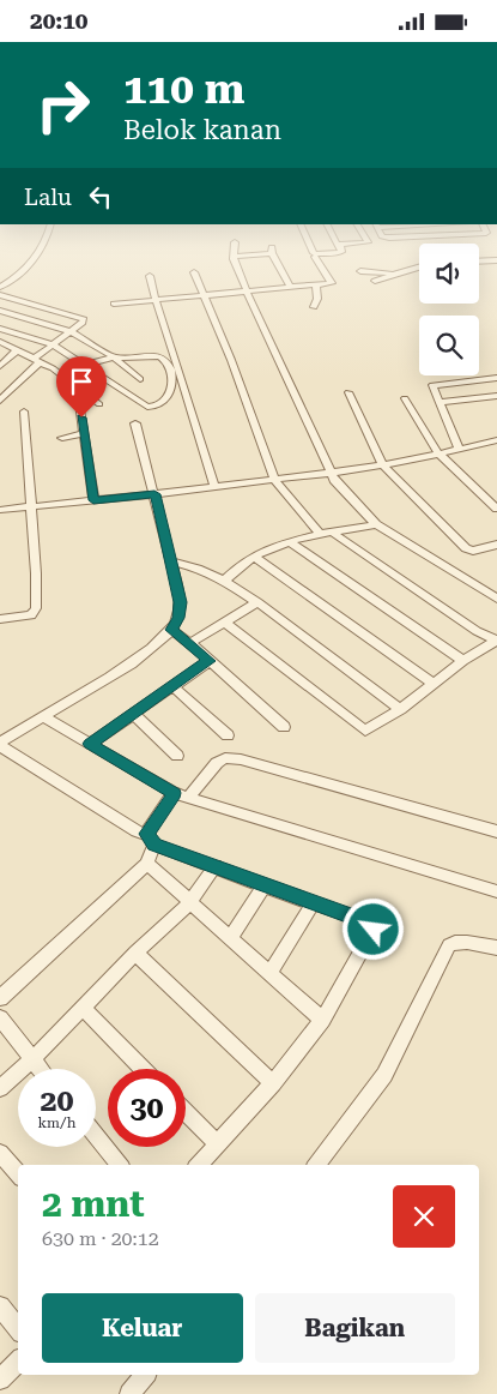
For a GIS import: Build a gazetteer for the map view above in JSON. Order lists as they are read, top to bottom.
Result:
{
  "page": {
    "status": "20:10",
    "turn": ["110 m", "Belok kanan"],
    "then": "Lalu",
    "speed": "20 km/h",
    "limit": "30",
    "heading": ["2 mnt", "630 m · 20:12"],
    "buttons": ["Keluar", "Bagikan"]
  }
}
